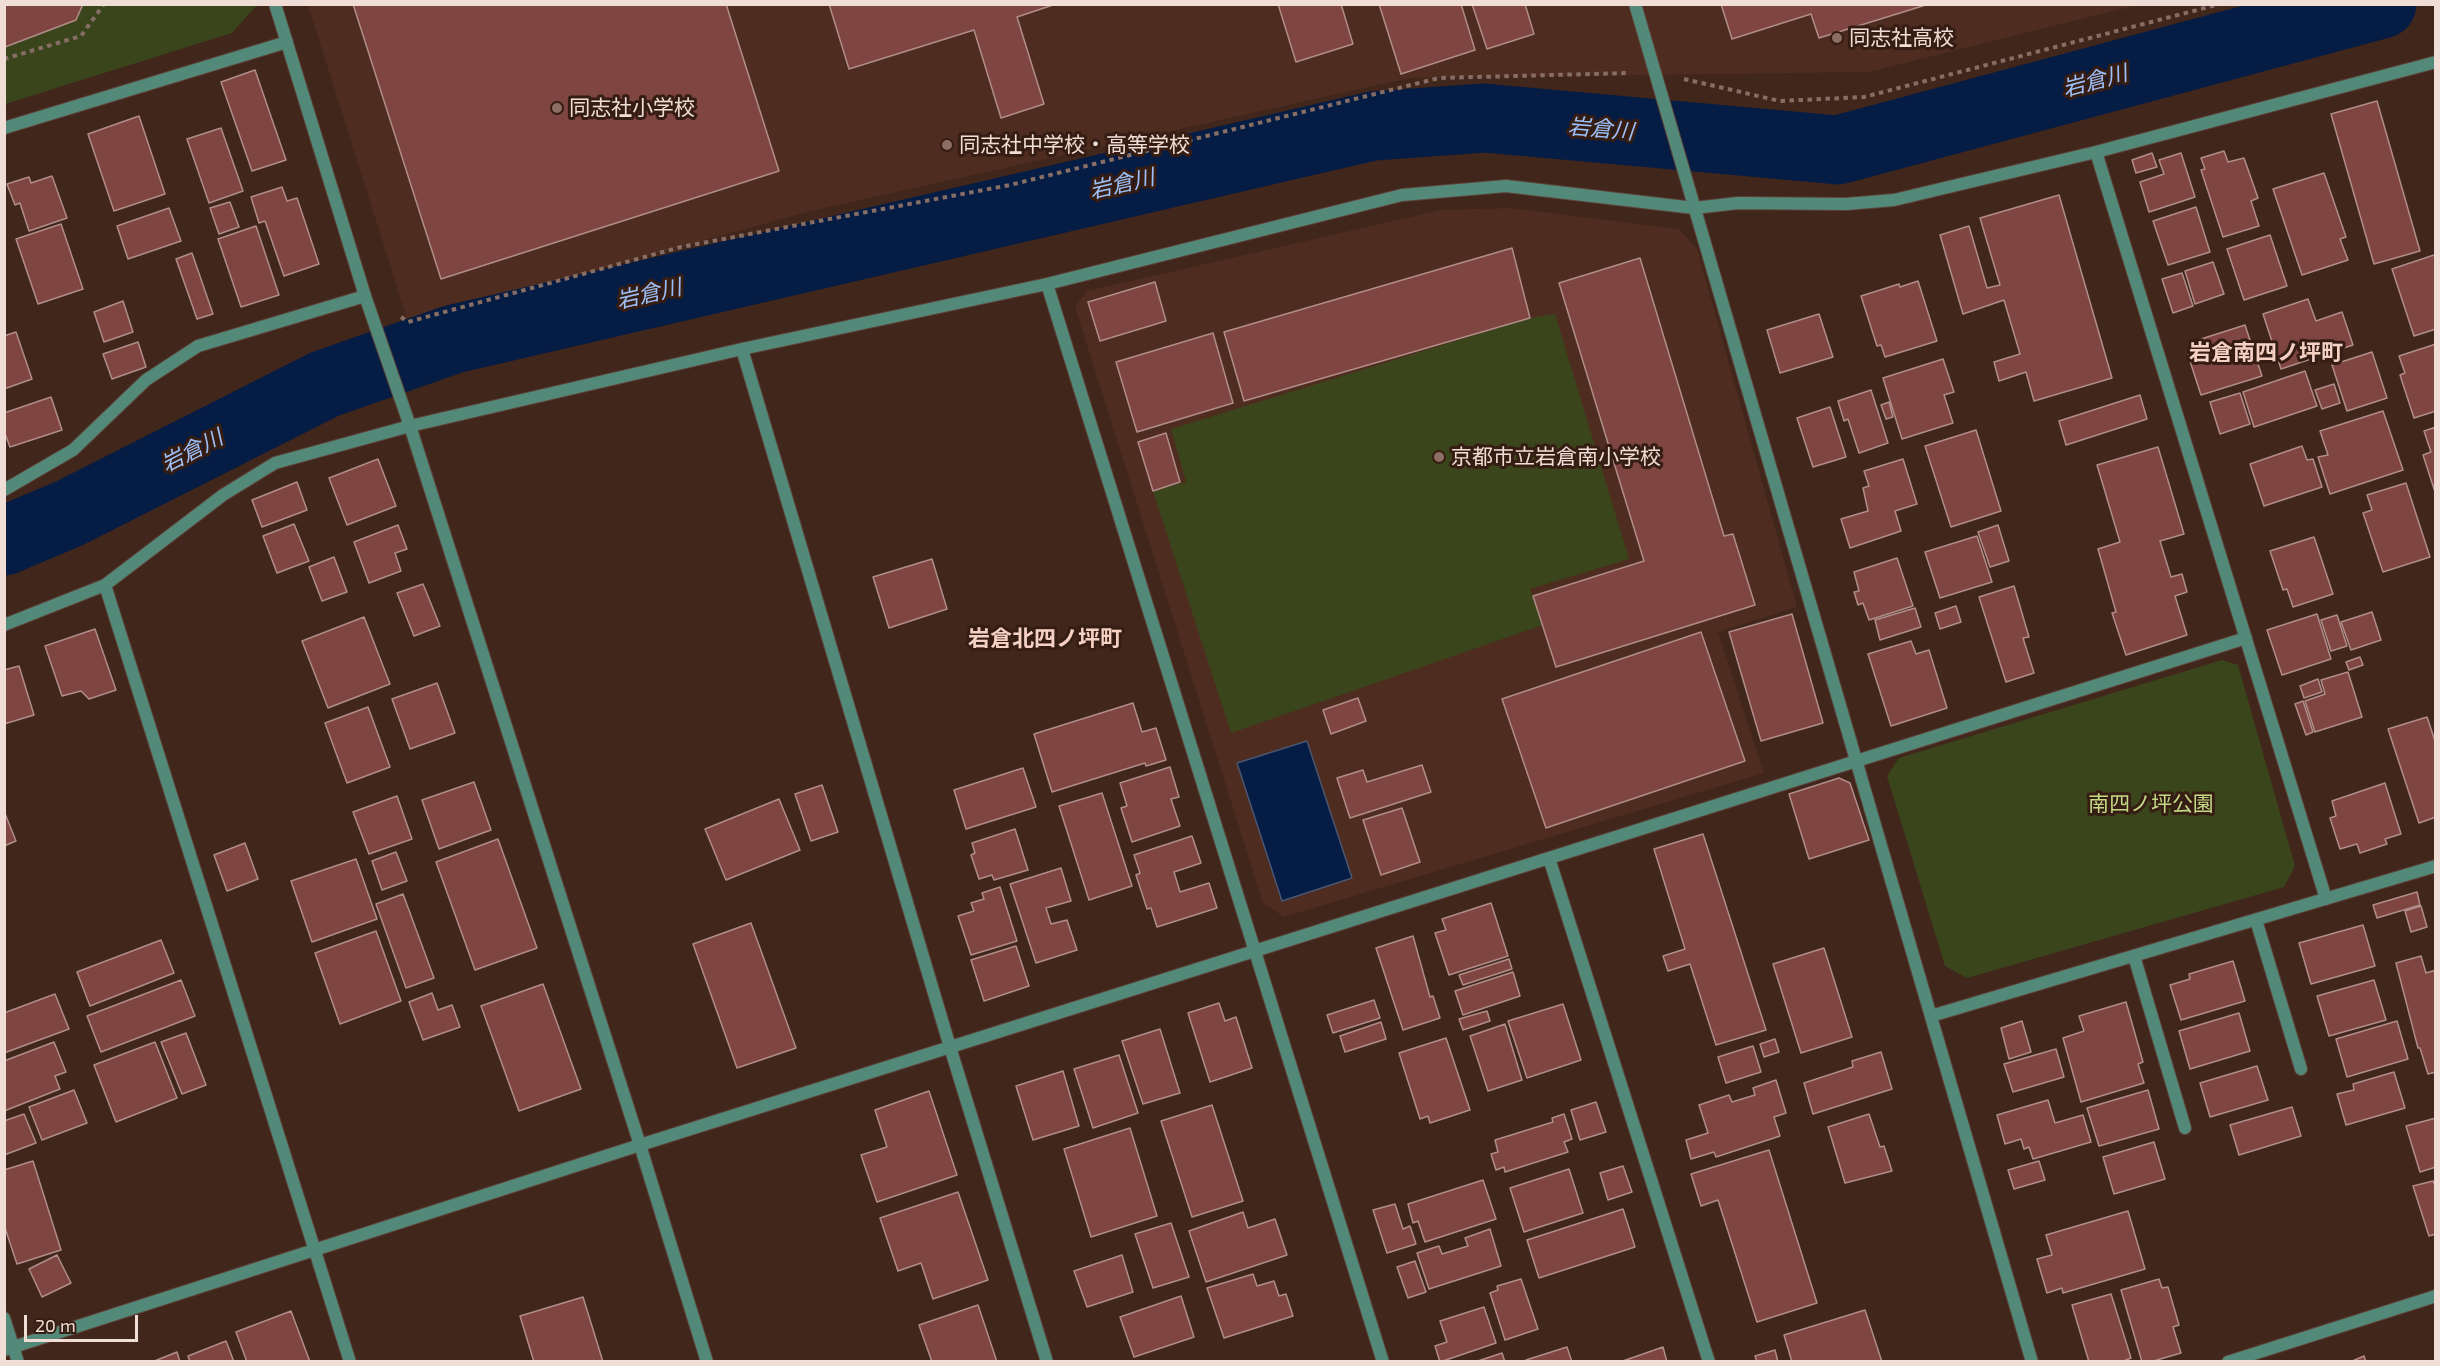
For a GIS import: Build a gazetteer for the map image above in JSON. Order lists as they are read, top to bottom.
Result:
{
  "districts": ["岩倉南四ノ坪町", "岩倉北四ノ坪町"],
  "water": ["岩倉川"],
  "parks": ["南四ノ坪公園"],
  "places": [
    "同志社高校",
    "同志社小学校",
    "同志社中学校・高等学校",
    "京都市立岩倉南小学校"
  ],
  "scale_bar": "20 m"
}
